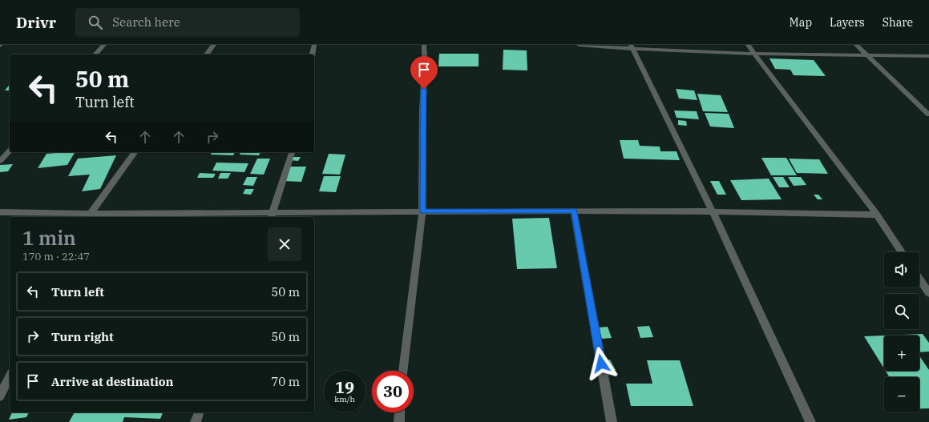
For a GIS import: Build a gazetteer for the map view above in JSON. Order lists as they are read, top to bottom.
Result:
{
  "page": {
    "header": "Drivr",
    "search": "Search here",
    "nav": ["Map", "Layers", "Share"],
    "turn": ["50 m", "Turn left"],
    "heading": ["1 min", "170 m · 22:47"],
    "map_buttons": ["+", "−"],
    "list": [
      {
        "name": "Turn left",
        "value": "50 m"
      },
      {
        "name": "Turn right",
        "value": "50 m"
      },
      {
        "name": "Arrive at destination",
        "value": "70 m"
      }
    ],
    "speed": "19 km/h",
    "limit": "30"
  }
}
